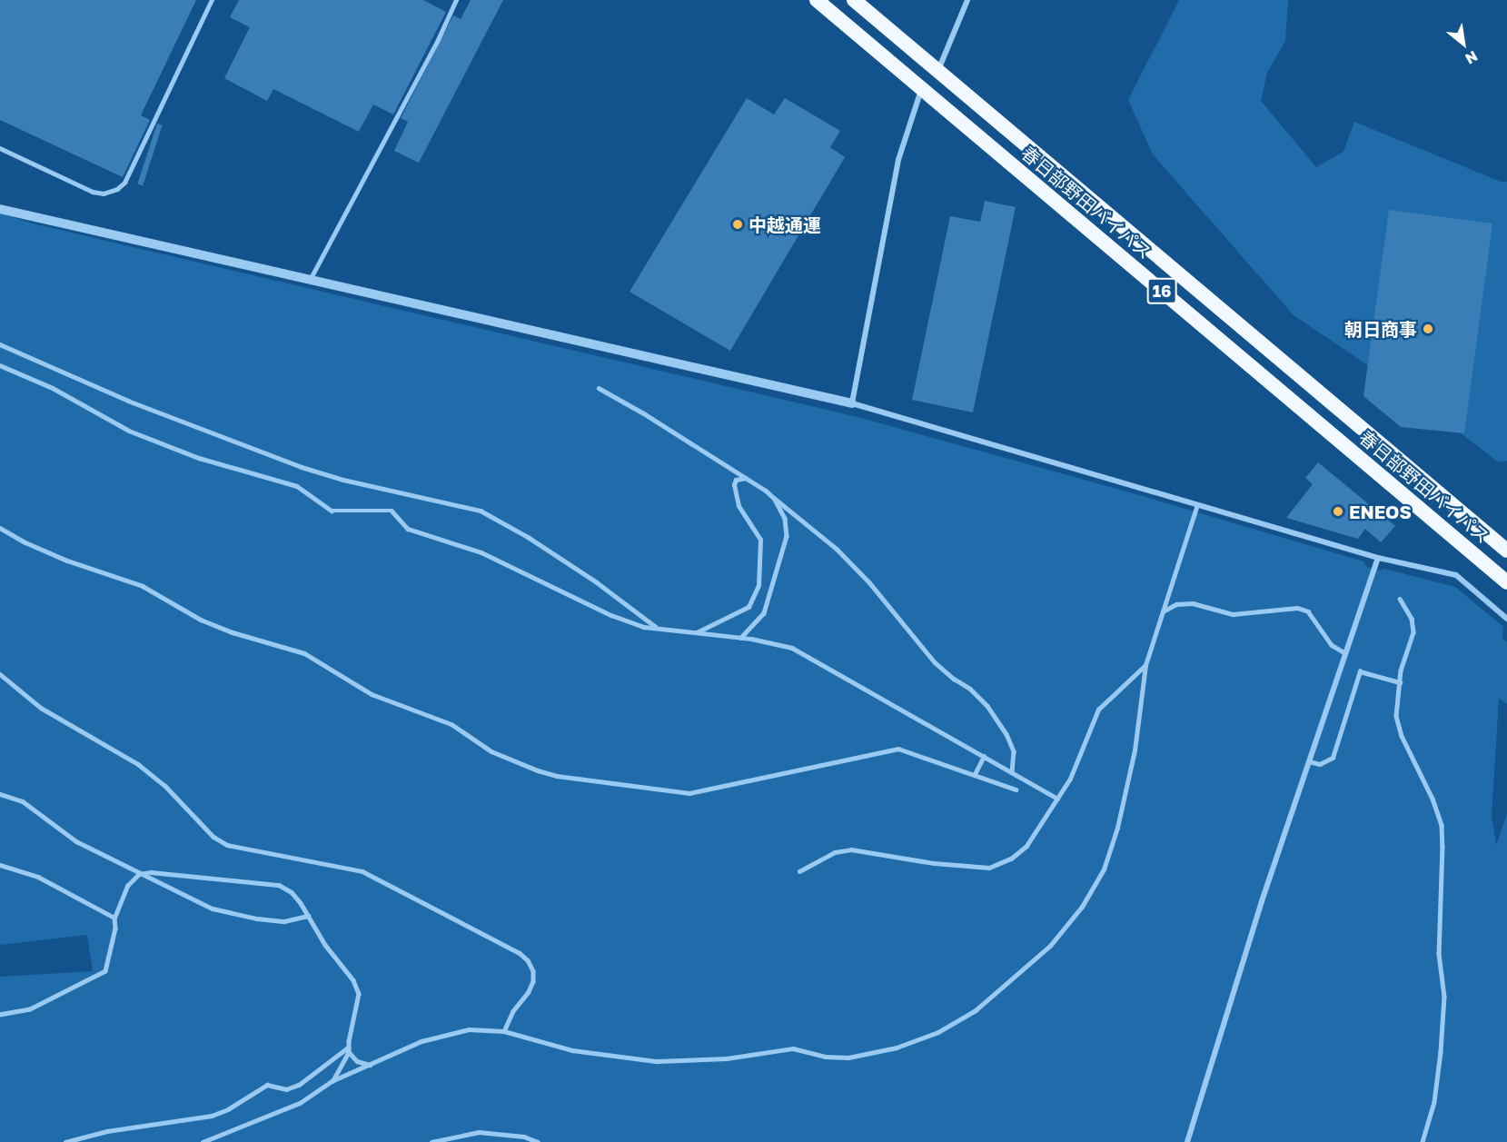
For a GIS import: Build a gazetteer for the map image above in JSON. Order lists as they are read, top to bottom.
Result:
{
  "streets": {
    "highway": ["春日部野田バイパス", "16"]
  },
  "places": ["中越通運", "朝日商事", "ENEOS"],
  "north": "bottom right"
}
